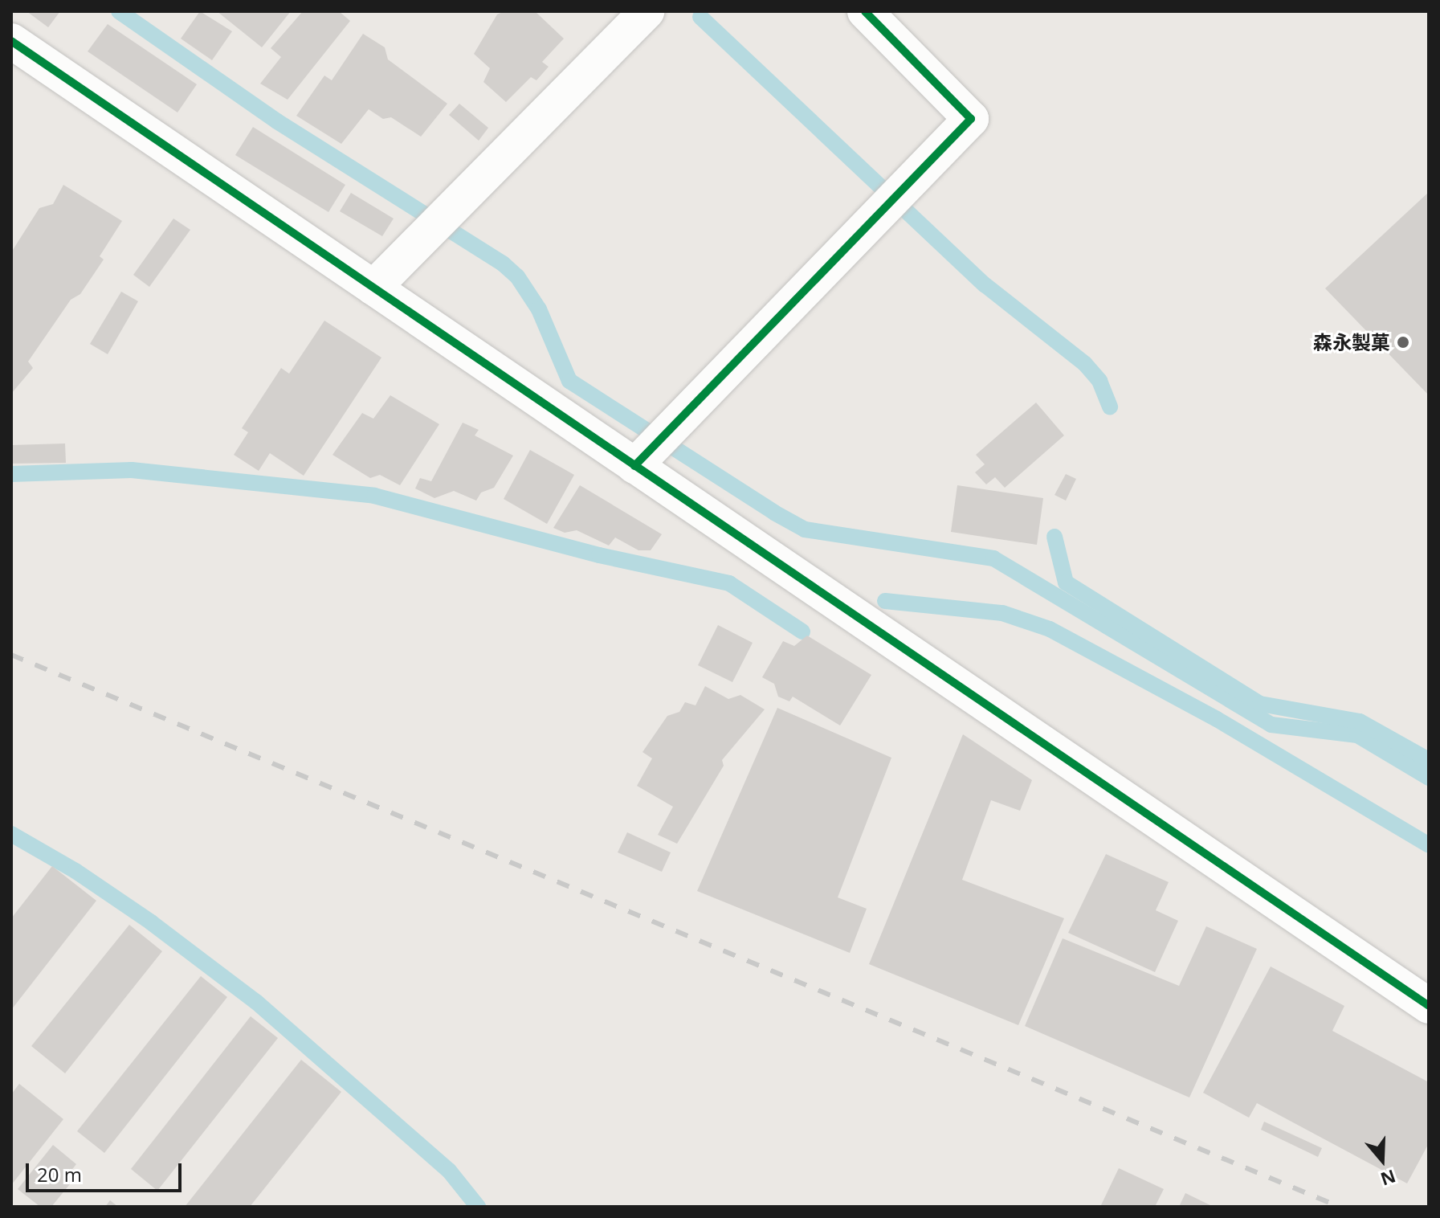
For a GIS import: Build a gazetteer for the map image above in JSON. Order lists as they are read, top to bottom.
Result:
{
  "places": ["森永製菓"],
  "scale_bar": "20 m",
  "north": "bottom"
}
